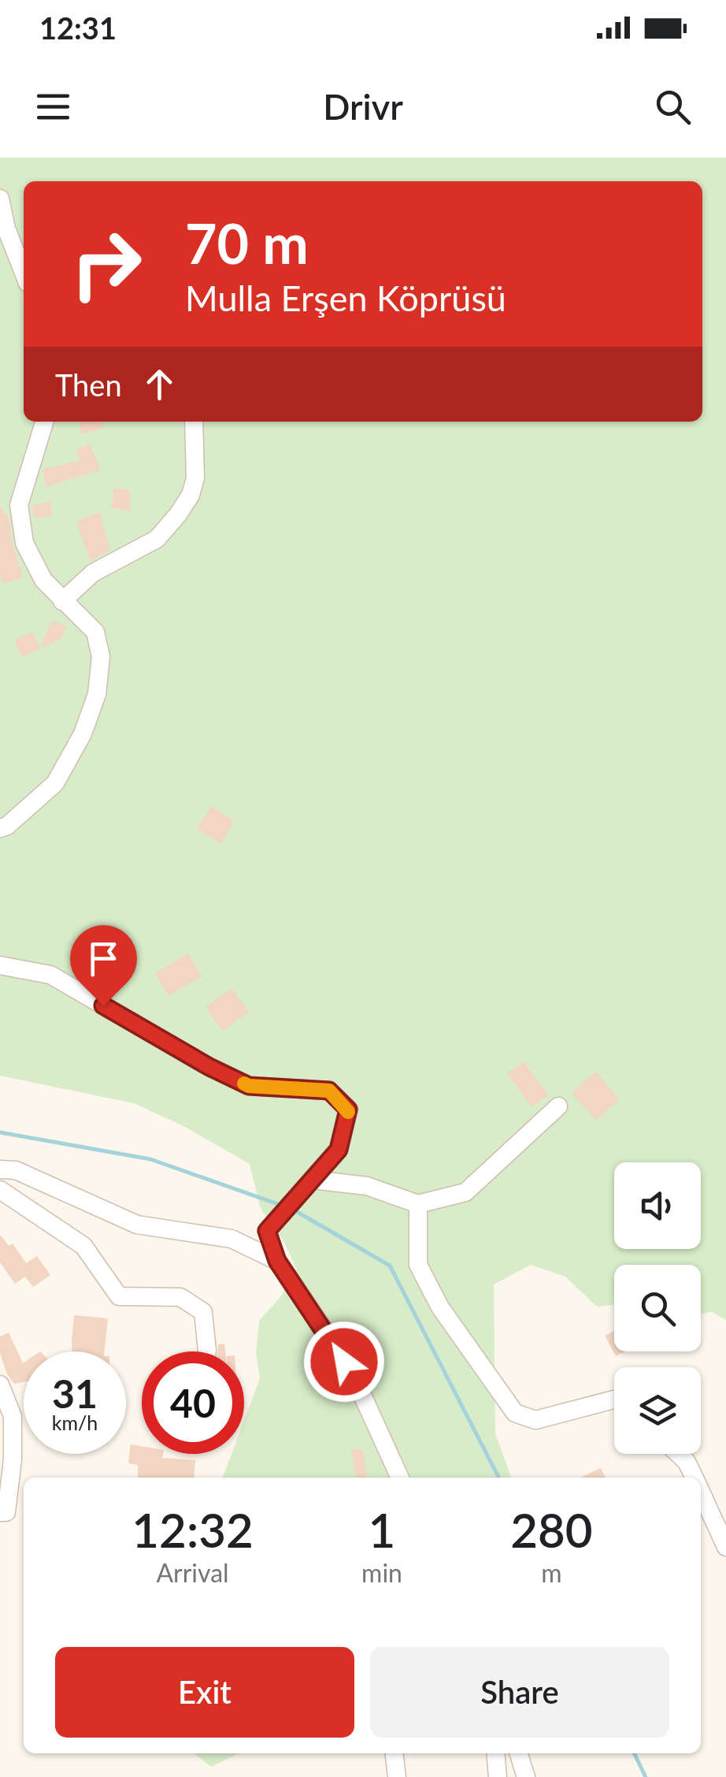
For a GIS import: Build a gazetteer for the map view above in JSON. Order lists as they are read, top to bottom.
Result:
{
  "page": {
    "status": "12:31",
    "header": "Drivr",
    "turn": ["70 m", "Mulla Erşen Köprüsü"],
    "then": "Then",
    "speed": "31 km/h",
    "limit": "40",
    "eta": [
      "12:32",
      "Arrival",
      "1",
      "min",
      "280",
      "m"
    ],
    "buttons": ["Exit", "Share"]
  }
}
